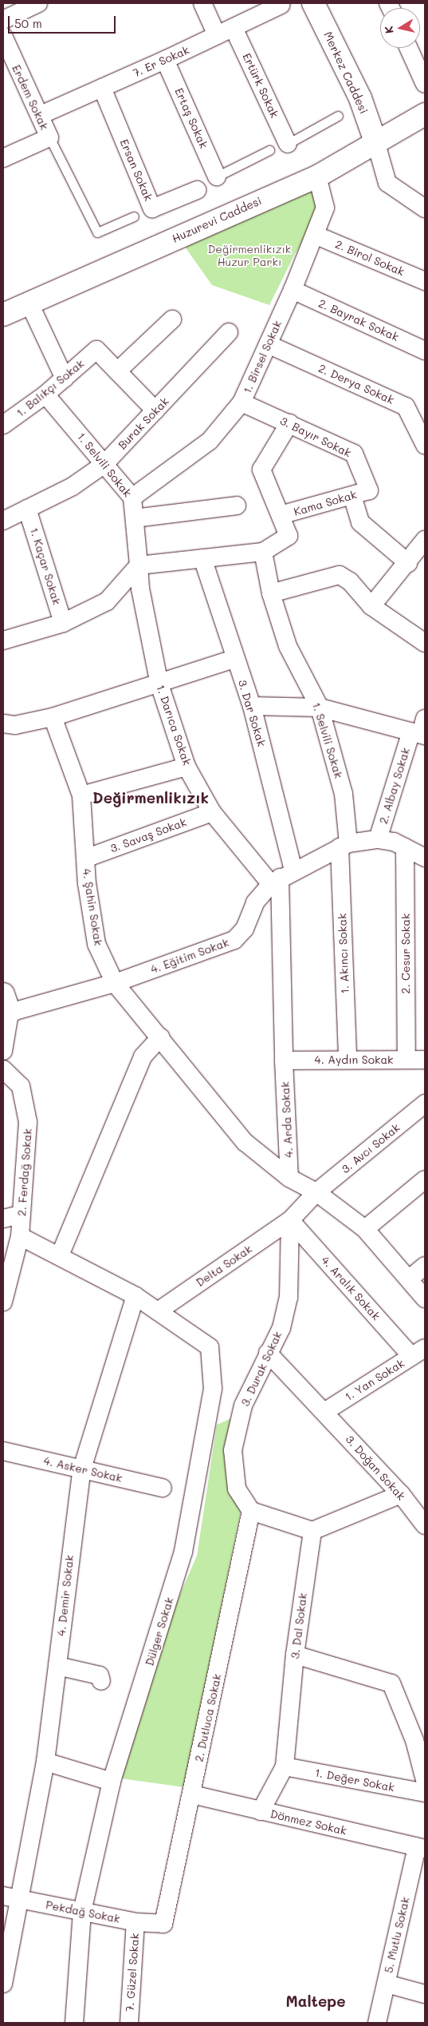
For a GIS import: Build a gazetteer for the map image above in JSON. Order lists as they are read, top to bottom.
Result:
{
  "streets": {
    "street": [
      "7. Er Sokak",
      "Merkez Caddesi",
      "Ertürk Sokak",
      "Erdem Sokak",
      "Ertaş Sokak",
      "Ersan Sokak",
      "Huzurevi Caddesi",
      "2. Birol Sokak",
      "2. Bayrak Sokak",
      "1. Birsel Sokak",
      "2. Derya Sokak",
      "1. Balıkçı Sokak",
      "Burak Sokak",
      "3. Bayır Sokak",
      "1. Selvili Sokak",
      "Kama Sokak",
      "1. Kaçar Sokak",
      "3. Dar Sokak",
      "1. Darıca Sokak",
      "2. Albay Sokak",
      "3. Savaş Sokak",
      "4. Şahin Sokak",
      "1. Akıncı Sokak",
      "2. Cesur Sokak",
      "4. Eğitim Sokak",
      "4. Aydın Sokak",
      "4. Arda Sokak",
      "3. Avcı Sokak",
      "2. Ferdağ Sokak",
      "Delta Sokak",
      "4. Aralık Sokak",
      "3. Durak Sokak",
      "1. Yan Sokak",
      "3. Doğan Sokak",
      "4. Asker Sokak",
      "4. Demir Sokak",
      "3. Dal Sokak",
      "Dülger Sokak",
      "2. Dutluca Sokak",
      "1. Değer Sokak",
      "Dönmez Sokak",
      "Pekdağ Sokak",
      "5. Mutlu Sokak",
      "7. Güzel Sokak"
    ]
  },
  "crossings": [
    ["7. Er Sokak", "Ertürk Sokak"],
    ["7. Er Sokak", "Erdem Sokak"],
    ["7. Er Sokak", "Ertaş Sokak"],
    ["7. Er Sokak", "Ersan Sokak"],
    ["Merkez Caddesi", "Huzurevi Caddesi"],
    ["Huzurevi Caddesi", "1. Birsel Sokak"],
    ["2. Birol Sokak", "1. Birsel Sokak"],
    ["2. Bayrak Sokak", "1. Birsel Sokak"],
    ["1. Birsel Sokak", "2. Derya Sokak"],
    ["1. Birsel Sokak", "3. Bayır Sokak"],
    ["1. Birsel Sokak", "1. Selvili Sokak"],
    ["1. Balıkçı Sokak", "1. Selvili Sokak"],
    ["Burak Sokak", "1. Selvili Sokak"],
    ["Burak Sokak", "1. Kaçar Sokak"],
    ["3. Bayır Sokak", "Kama Sokak"],
    ["1. Selvili Sokak", "Kama Sokak"],
    ["1. Selvili Sokak", "1. Darıca Sokak"],
    ["1. Selvili Sokak", "1. Akıncı Sokak"],
    ["1. Selvili Sokak", "4. Eğitim Sokak"],
    ["3. Dar Sokak", "1. Darıca Sokak"],
    ["3. Dar Sokak", "4. Eğitim Sokak"],
    ["3. Dar Sokak", "4. Arda Sokak"],
    ["1. Darıca Sokak", "3. Savaş Sokak"],
    ["1. Darıca Sokak", "4. Eğitim Sokak"],
    ["1. Darıca Sokak", "4. Arda Sokak"],
    ["2. Albay Sokak", "4. Eğitim Sokak"],
    ["3. Savaş Sokak", "4. Şahin Sokak"],
    ["4. Şahin Sokak", "4. Eğitim Sokak"],
    ["4. Şahin Sokak", "4. Arda Sokak"],
    ["1. Akıncı Sokak", "4. Eğitim Sokak"],
    ["1. Akıncı Sokak", "4. Aydın Sokak"],
    ["2. Cesur Sokak", "4. Eğitim Sokak"],
    ["2. Cesur Sokak", "4. Aydın Sokak"],
    ["4. Eğitim Sokak", "4. Arda Sokak"],
    ["4. Aydın Sokak", "4. Arda Sokak"],
    ["Delta Sokak", "4. Aralık Sokak"],
    ["Delta Sokak", "3. Durak Sokak"],
    ["Delta Sokak", "Dülger Sokak"],
    ["4. Aralık Sokak", "3. Durak Sokak"],
    ["4. Aralık Sokak", "1. Yan Sokak"],
    ["3. Durak Sokak", "2. Dutluca Sokak"],
    ["1. Yan Sokak", "3. Doğan Sokak"],
    ["4. Asker Sokak", "4. Demir Sokak"],
    ["4. Demir Sokak", "Pekdağ Sokak"],
    ["3. Dal Sokak", "1. Değer Sokak"],
    ["3. Dal Sokak", "Dönmez Sokak"],
    ["Dülger Sokak", "Pekdağ Sokak"],
    ["2. Dutluca Sokak", "Dönmez Sokak"],
    ["2. Dutluca Sokak", "Pekdağ Sokak"],
    ["Dönmez Sokak", "5. Mutlu Sokak"],
    ["Pekdağ Sokak", "7. Güzel Sokak"]
  ],
  "districts": ["Değirmenlikızık", "Maltepe"],
  "parks": ["Değirmenlikızık Huzur Parkı"],
  "scale_bar": "50 m",
  "north": "left"
}
